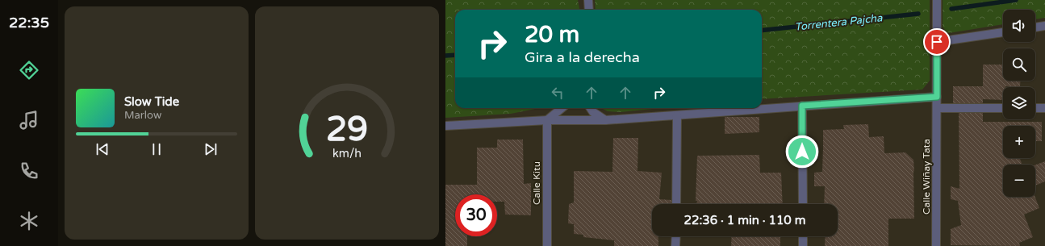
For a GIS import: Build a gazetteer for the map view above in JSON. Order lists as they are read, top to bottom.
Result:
{
  "streets": {
    "street": ["Calle Wiñay Tata", "Calle Kitu"]
  },
  "water": ["Torrentera Pajcha"],
  "page": {
    "tabs": "22:35",
    "map_buttons": ["+", "−"],
    "turn": ["20 m", "Gira a la derecha"],
    "song": ["Slow Tide", "Marlow"],
    "limit": "30",
    "trip": "22:36 · 1 min · 110 m",
    "gauge": ["29", "km/h"]
  }
}
